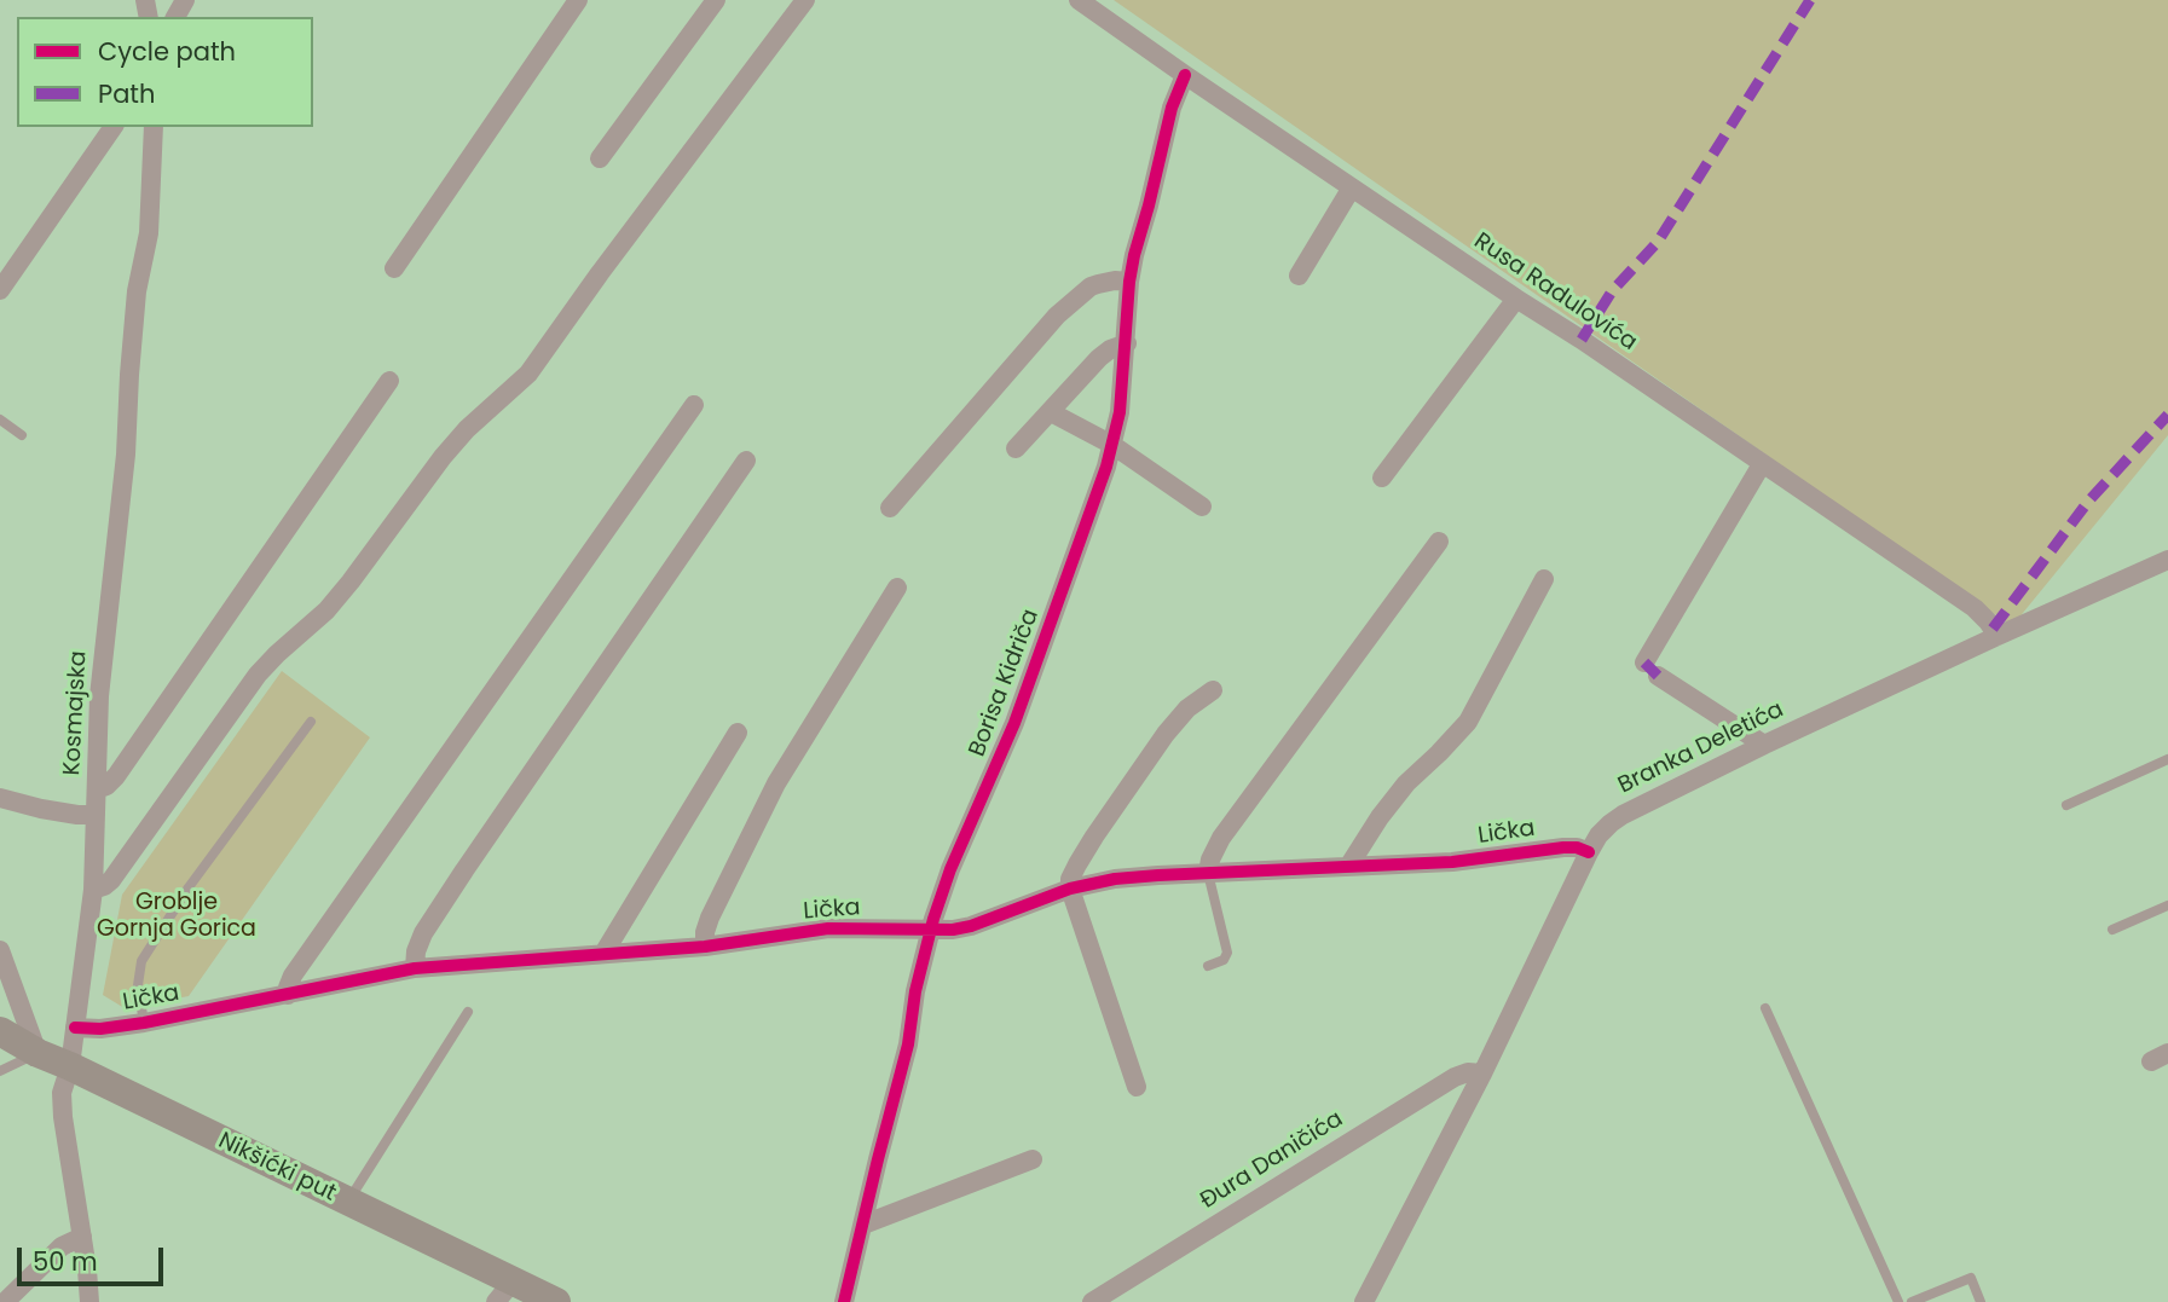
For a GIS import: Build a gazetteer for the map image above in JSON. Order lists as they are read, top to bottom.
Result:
{
  "streets": {
    "main road": ["Nikšićki put"],
    "street": [
      "Rusa Radulovića",
      "Borisa Kidriča",
      "Kosmajska",
      "Branka Deletića",
      "Lička",
      "Đura Daničića"
    ]
  },
  "crossings": [
    ["Rusa Radulovića", "Borisa Kidriča"],
    ["Rusa Radulovića", "Branka Deletića"],
    ["Borisa Kidriča", "Lička"],
    ["Kosmajska", "Lička"],
    ["Kosmajska", "Nikšićki put"],
    ["Branka Deletića", "Lička"],
    ["Branka Deletića", "Đura Daničića"]
  ],
  "parks": ["Groblje Gornja Gorica"],
  "legend": ["Cycle path", "Path"],
  "scale_bar": "50 m"
}
